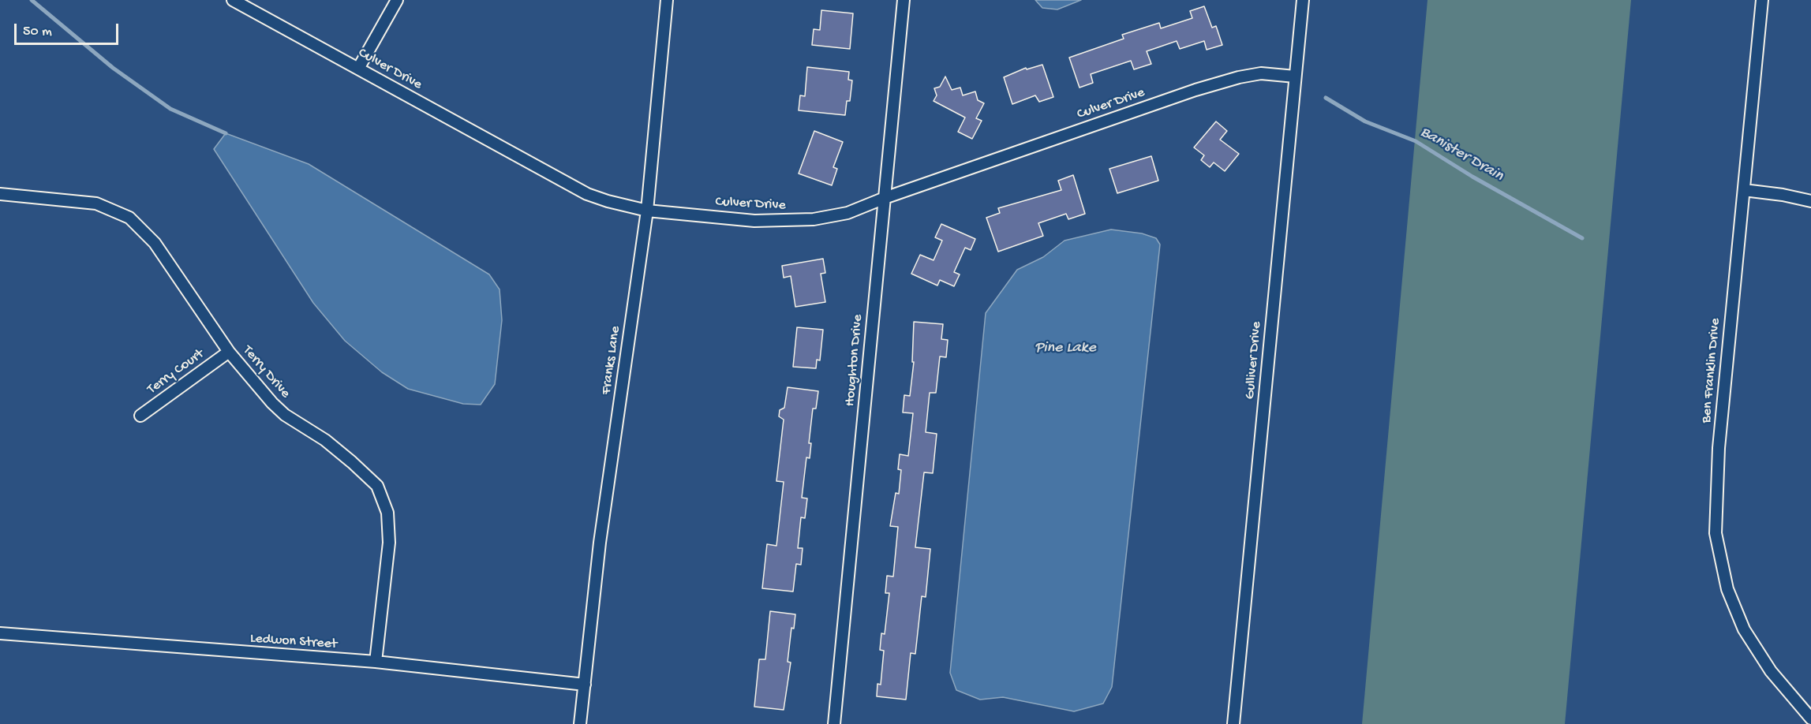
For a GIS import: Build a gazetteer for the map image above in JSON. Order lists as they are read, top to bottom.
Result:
{
  "streets": {
    "street": [
      "Culver Drive",
      "Franks Lane",
      "Houghton Drive",
      "Gulliver Drive",
      "Ben Franklin Drive",
      "Terry Court",
      "Terry Drive",
      "Ledwon Street"
    ]
  },
  "crossings": [
    ["Culver Drive", "Franks Lane"],
    ["Culver Drive", "Houghton Drive"],
    ["Culver Drive", "Gulliver Drive"],
    ["Franks Lane", "Ledwon Street"],
    ["Terry Court", "Terry Drive"],
    ["Terry Drive", "Ledwon Street"]
  ],
  "water": ["Banister Drain", "Pine Lake"],
  "scale_bar": "50 m"
}
